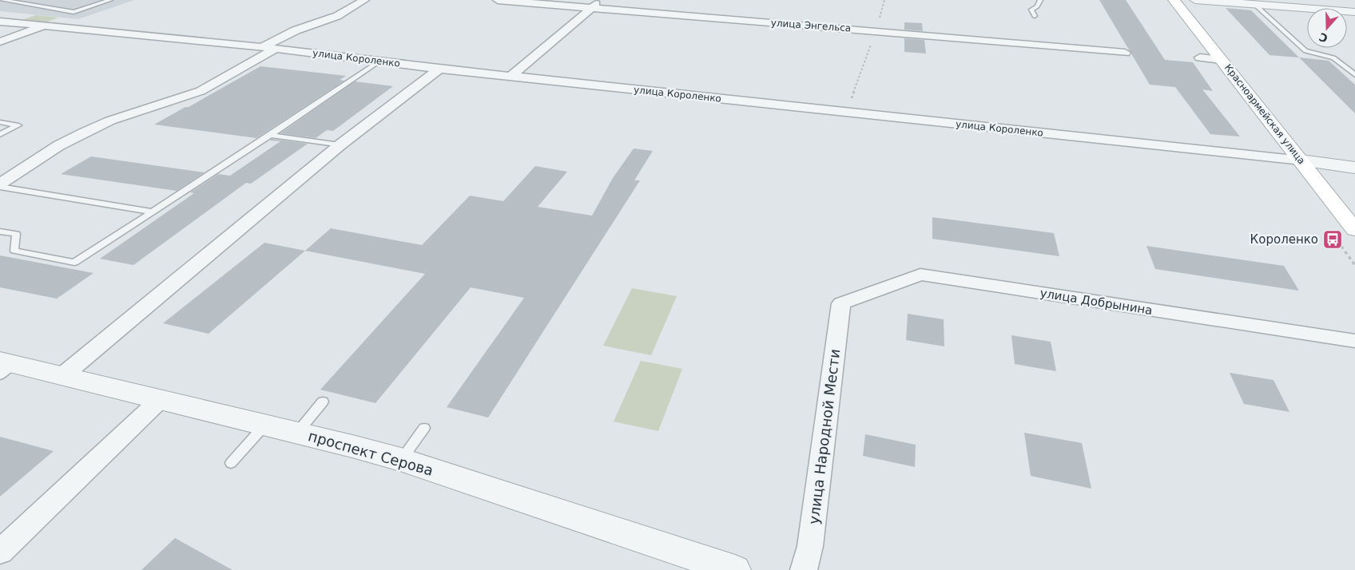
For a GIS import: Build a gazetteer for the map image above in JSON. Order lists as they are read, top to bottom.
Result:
{
  "streets": {
    "main road": ["Красноармейская улица"],
    "street": [
      "улица Энгельса",
      "улица Короленко",
      "улица Добрынина",
      "улица Народной Мести",
      "проспект Серова"
    ]
  },
  "crossings": [
    ["улица Короленко", "Красноармейская улица"],
    ["улица Добрынина", "улица Народной Мести"]
  ],
  "places": {
    "bus stop": ["Короленко"]
  },
  "north": "bottom"
}
